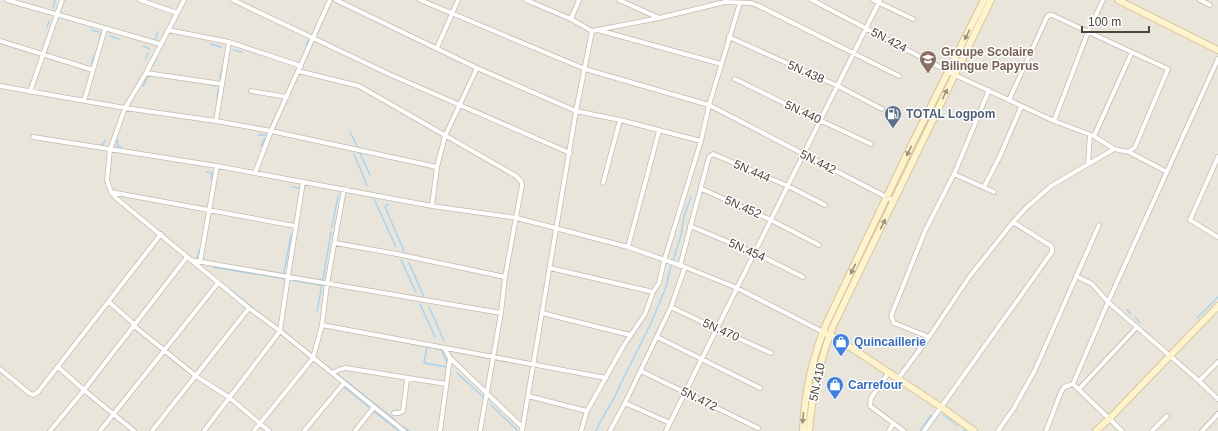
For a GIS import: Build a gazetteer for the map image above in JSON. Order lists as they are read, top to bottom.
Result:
{
  "streets": {
    "main road": ["5N.410"],
    "street": [
      "5N.424",
      "5N.438",
      "5N.440",
      "5N.442",
      "5N.444",
      "5N.452",
      "5N.454",
      "5N.470",
      "5N.472"
    ]
  },
  "crossings": [
    ["5N.444", "5N.452"]
  ],
  "places": {
    "school or university": ["Groupe Scolaire Bilingue Papyrus"],
    "fuel station": ["TOTAL Logpom"],
    "shop": ["Quincaillerie", "Carrefour"]
  },
  "scale_bar": "100 m"
}
